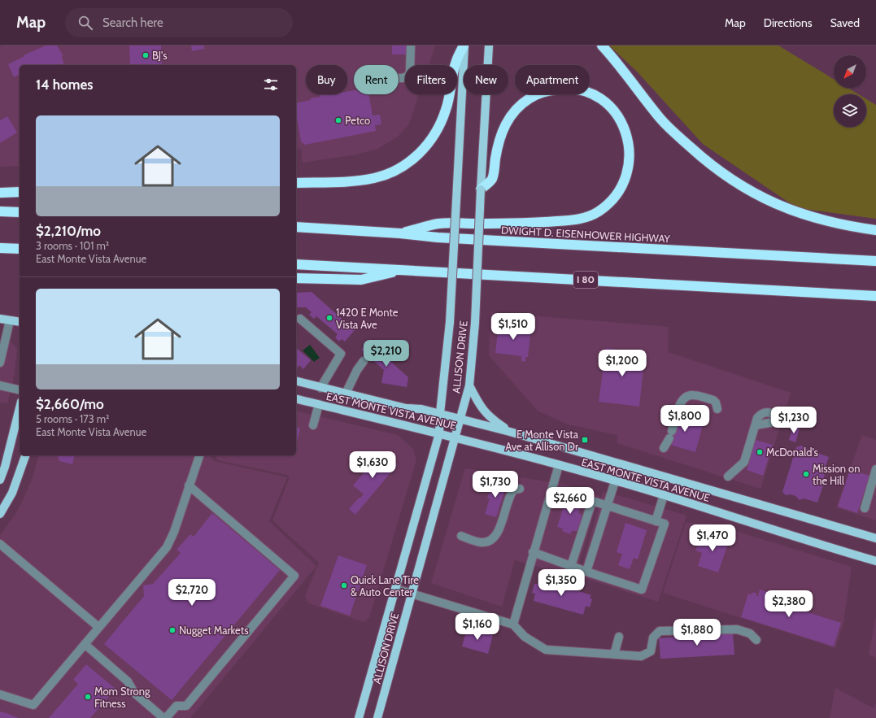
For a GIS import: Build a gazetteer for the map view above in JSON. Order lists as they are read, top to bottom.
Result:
{
  "streets": {
    "highway": ["DWIGHT D. EISENHOWER HIGHWAY", "I 80"],
    "main road": ["ALLISON DRIVE", "EAST MONTE VISTA AVENUE"]
  },
  "crossings": [
    ["ALLISON DRIVE", "EAST MONTE VISTA AVENUE"]
  ],
  "places": {
    "other": [
      "BJ's",
      "Petco",
      "1420 E Monte Vista Ave",
      "McDonald's",
      "Mission on the Hill",
      "Quick Lane Tire & Auto Center",
      "Nugget Markets",
      "Mom Strong Fitness"
    ],
    "transit": ["E Monte Vista Ave at Allison Dr"]
  },
  "north": "bottom left",
  "page": {
    "header": "Map",
    "search": "Search here",
    "nav": ["Map", "Directions", "Saved"],
    "chip": [
      "Buy",
      "Rent",
      "Filters",
      "New",
      "Apartment"
    ],
    "heading": "14 homes",
    "list": [
      {
        "name": "$2,210/mo",
        "note": "3 rooms · 101 m² · East Monte Vista Avenue"
      },
      {
        "name": "$2,660/mo",
        "note": "5 rooms · 173 m² · East Monte Vista Avenue"
      }
    ],
    "price": [
      "$1,510",
      "$2,210",
      "$1,200",
      "$1,800",
      "$1,230",
      "$1,630",
      "$1,730",
      "$2,660",
      "$1,470",
      "$1,350",
      "$2,720",
      "$2,380",
      "$1,160",
      "$1,880"
    ]
  }
}
